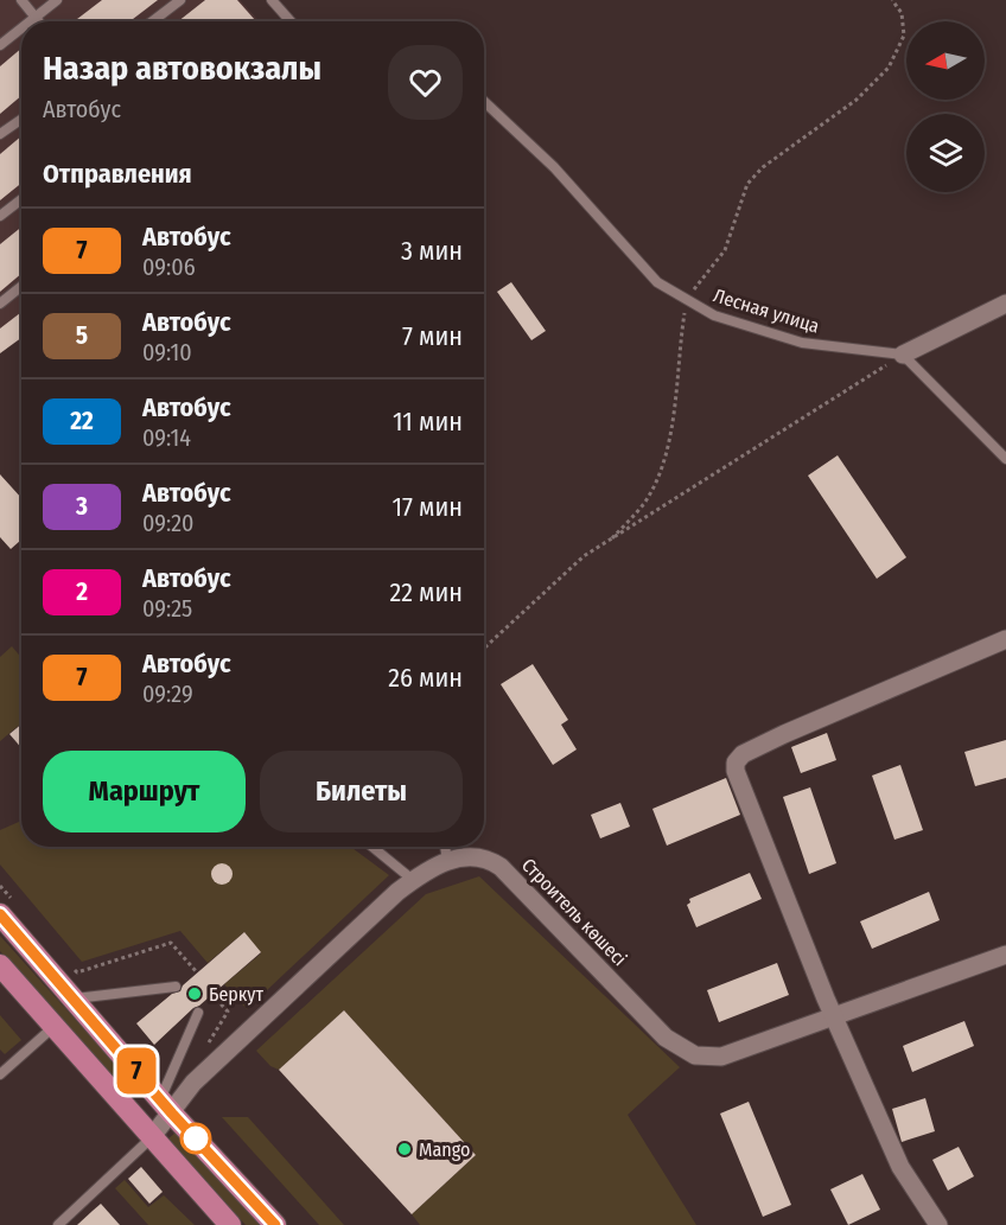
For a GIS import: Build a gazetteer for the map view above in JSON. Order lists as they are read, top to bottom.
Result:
{
  "streets": {
    "street": ["Строитель көшесі"],
    "lane": ["Лесная улица"]
  },
  "places": ["Беркут", "Mango"],
  "lines": ["bus line 7"],
  "north": "left",
  "page": {
    "on_map": "7",
    "heading": [
      ["Назар автовокзалы", "Автобус"],
      "Отправления"
    ],
    "list": [
      {
        "mark": "7",
        "name": "Автобус",
        "note": "09:06",
        "value": "3 мин"
      },
      {
        "mark": "5",
        "name": "Автобус",
        "note": "09:10",
        "value": "7 мин"
      },
      {
        "mark": "22",
        "name": "Автобус",
        "note": "09:14",
        "value": "11 мин"
      },
      {
        "mark": "3",
        "name": "Автобус",
        "note": "09:20",
        "value": "17 мин"
      },
      {
        "mark": "2",
        "name": "Автобус",
        "note": "09:25",
        "value": "22 мин"
      },
      {
        "mark": "7",
        "name": "Автобус",
        "note": "09:29",
        "value": "26 мин"
      }
    ],
    "buttons": ["Маршрут", "Билеты"]
  }
}
